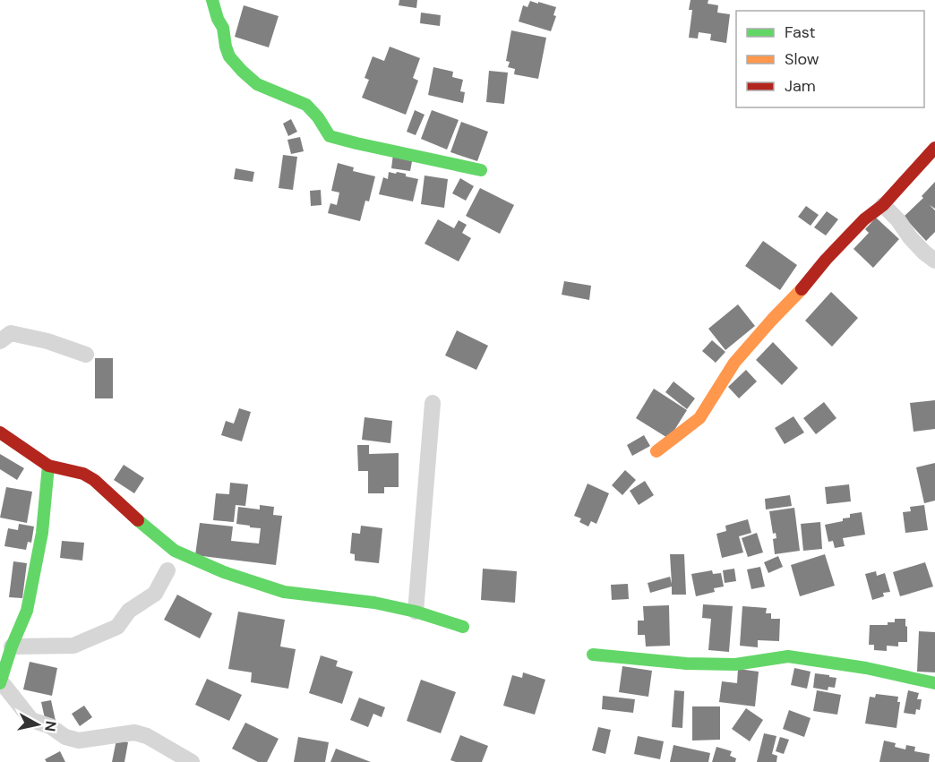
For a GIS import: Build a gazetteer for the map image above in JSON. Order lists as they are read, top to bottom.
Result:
{
  "legend": ["Fast", "Slow", "Jam"],
  "north": "right"
}
